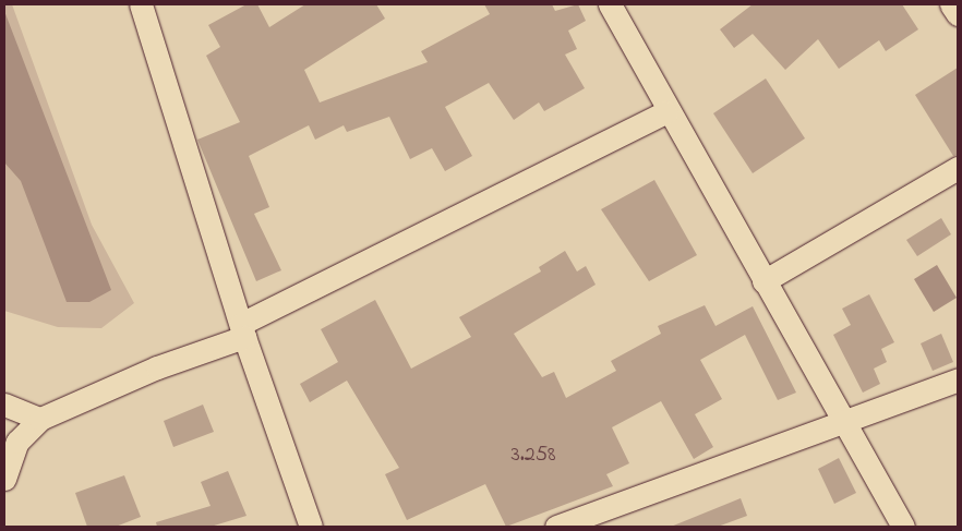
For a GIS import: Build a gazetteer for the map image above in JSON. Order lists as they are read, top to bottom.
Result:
{
  "house_numbers": ["3.258"]
}
